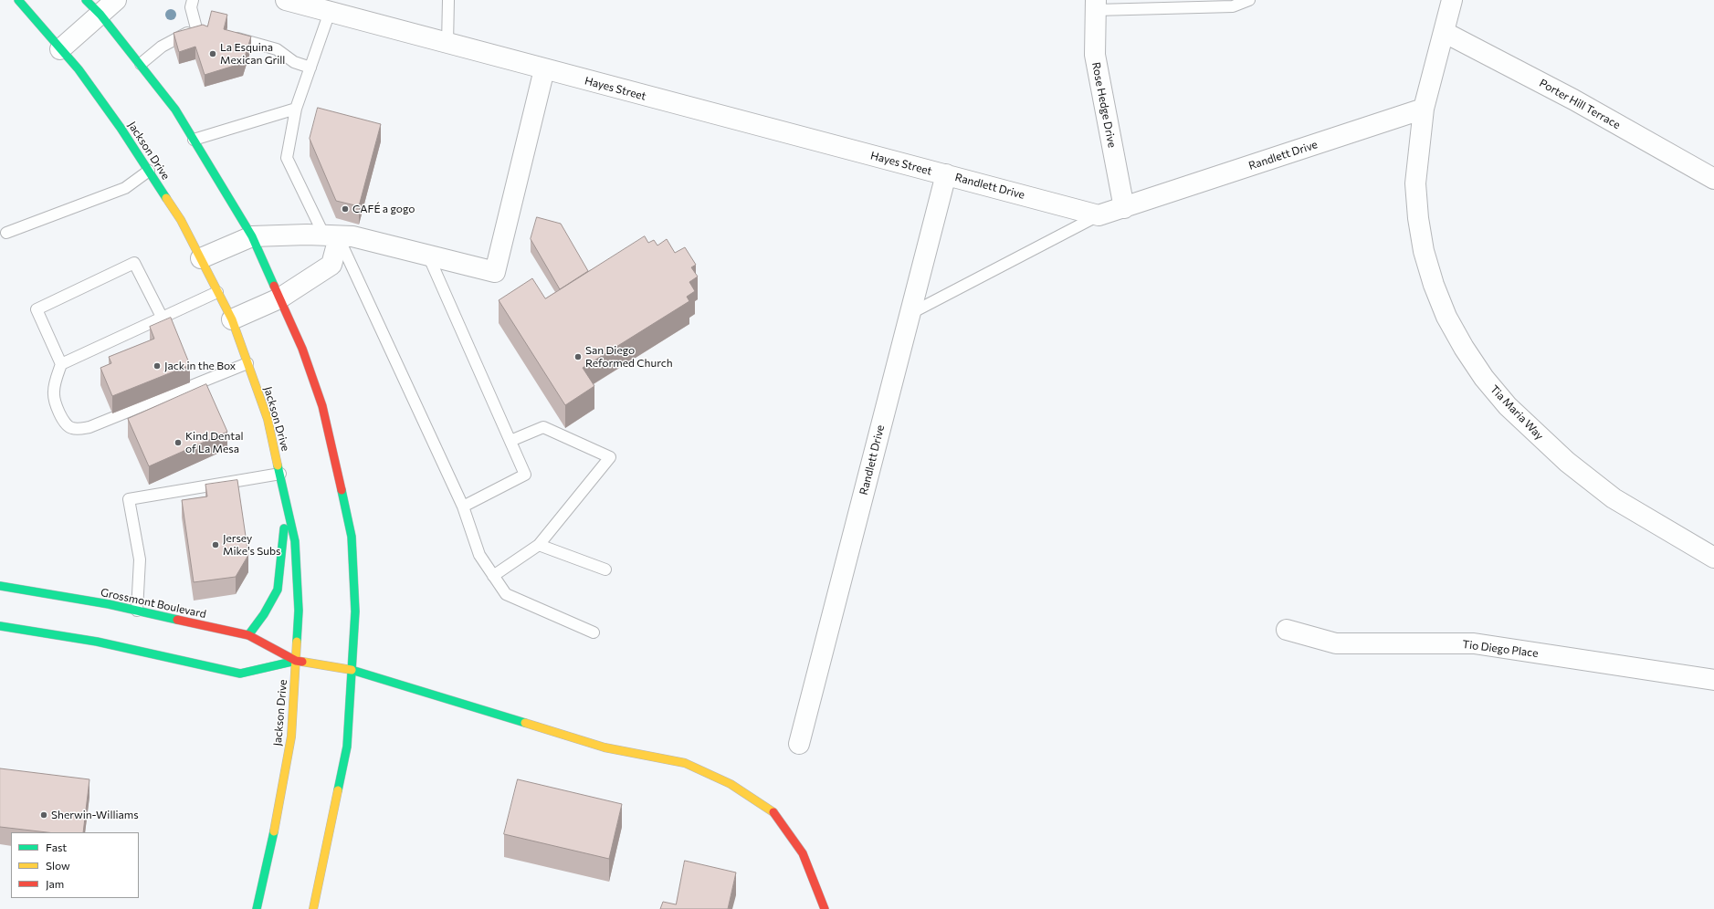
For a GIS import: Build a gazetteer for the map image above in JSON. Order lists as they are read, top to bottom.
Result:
{
  "streets": {
    "main road": ["Jackson Drive", "Grossmont Boulevard"],
    "street": [
      "Hayes Street",
      "Porter Hill Terrace",
      "Rose Hedge Drive",
      "Randlett Drive",
      "Tia Maria Way",
      "Tio Diego Place"
    ]
  },
  "crossings": [
    ["Hayes Street", "Randlett Drive"],
    ["Rose Hedge Drive", "Randlett Drive"],
    ["Jackson Drive", "Grossmont Boulevard"],
    ["Randlett Drive", "Tia Maria Way"]
  ],
  "places": [
    "La Esquina Mexican Grill",
    "CAFÉ a gogo",
    "San Diego Reformed Church",
    "Jack in the Box",
    "Kind Dental of La Mesa",
    "Jersey Mike's Subs",
    "Sherwin-Williams"
  ],
  "legend": ["Fast", "Slow", "Jam"]
}
